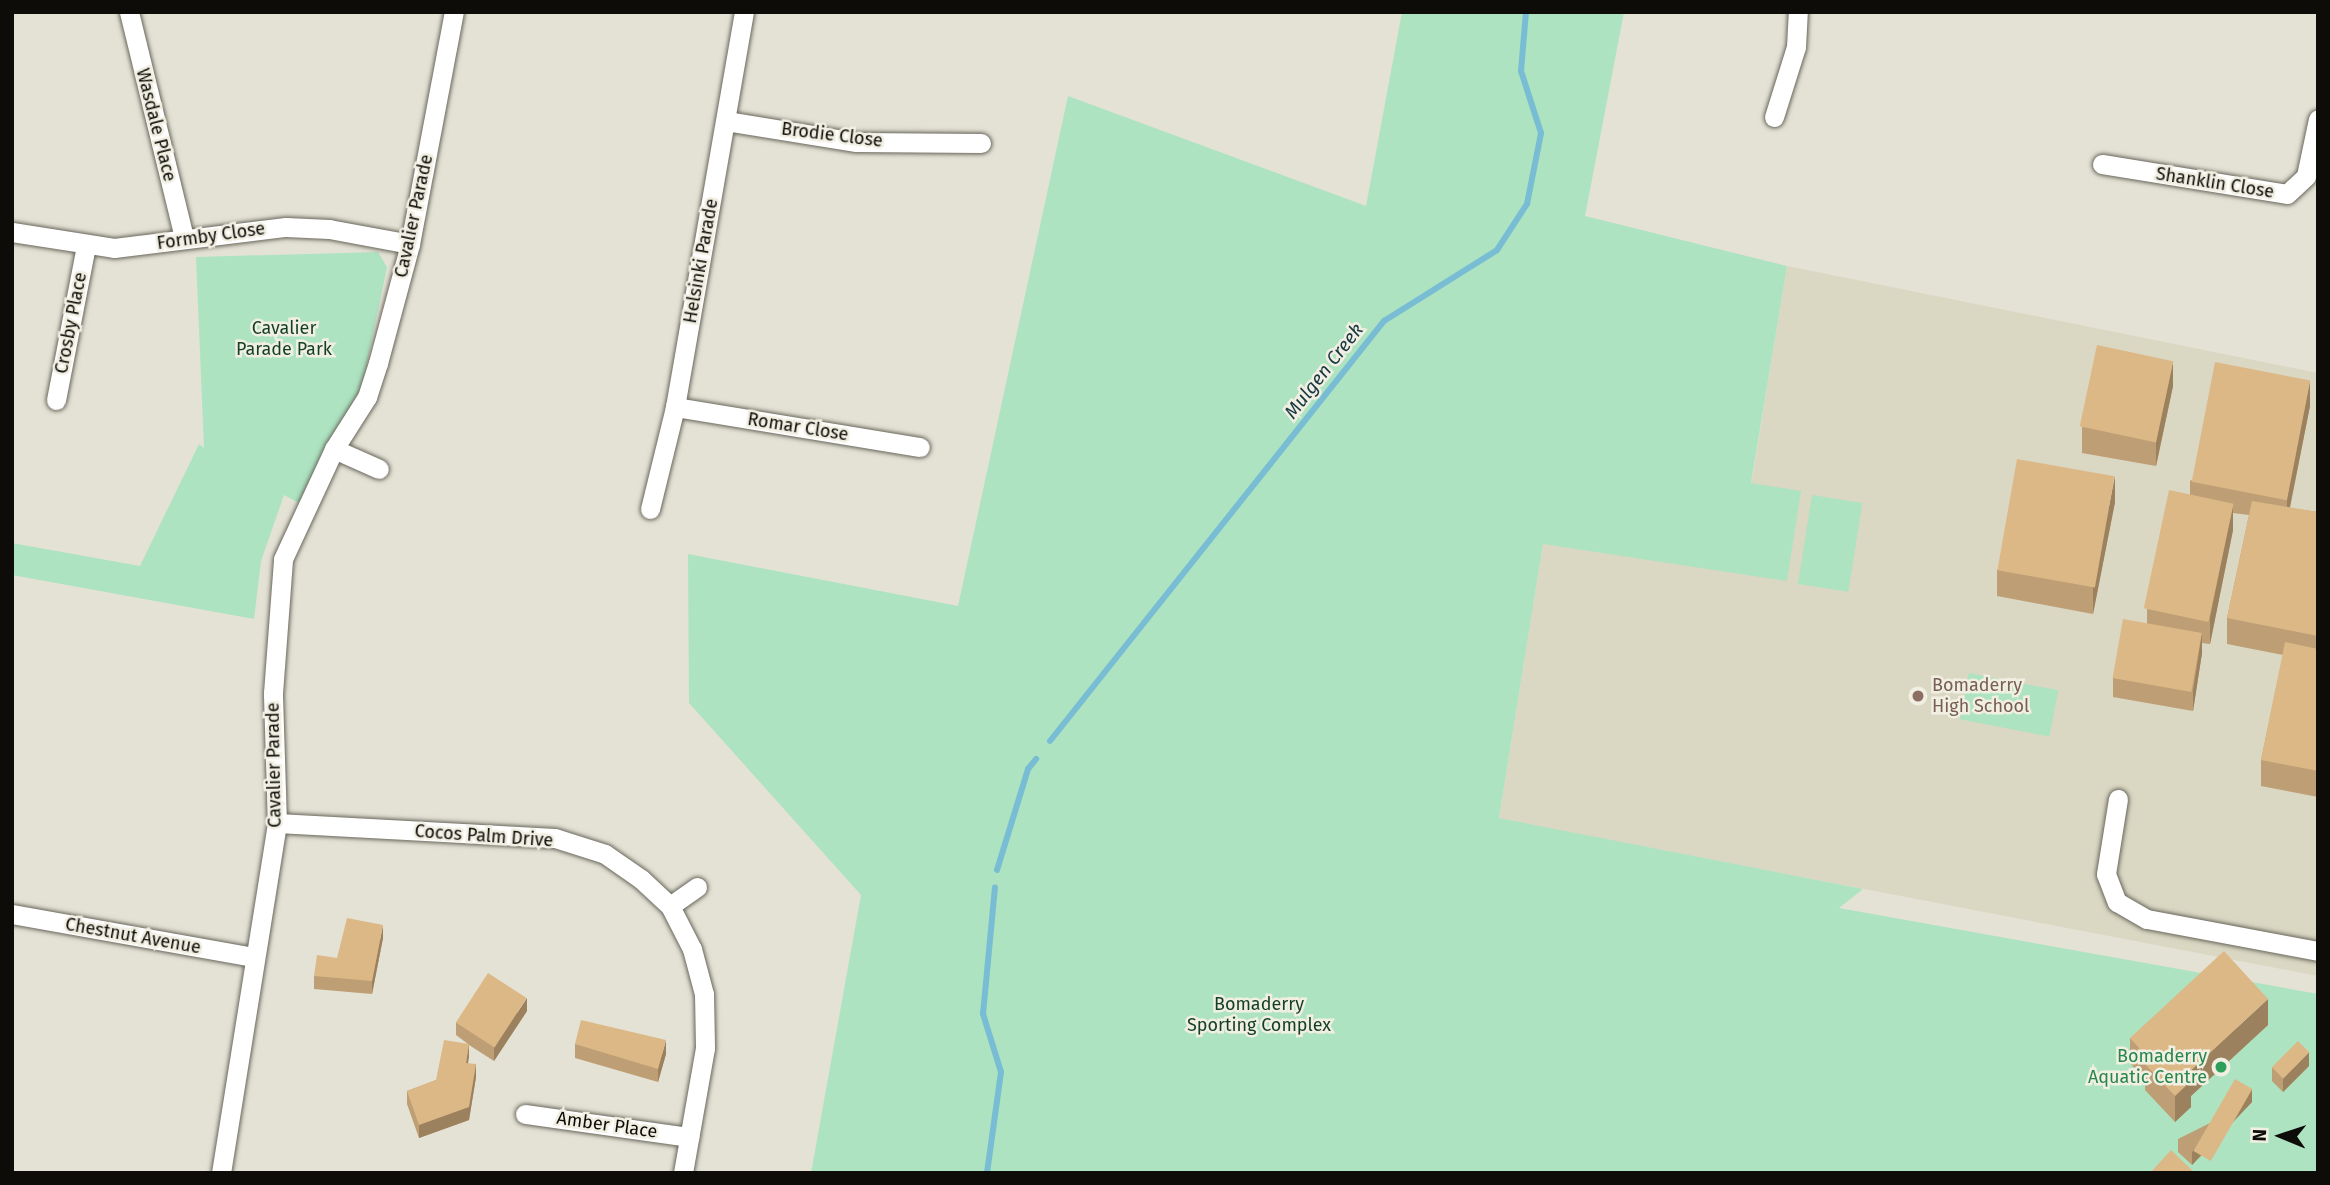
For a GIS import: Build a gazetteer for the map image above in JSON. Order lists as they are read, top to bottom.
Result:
{
  "streets": {
    "street": [
      "Wasdale Place",
      "Brodie Close",
      "Shanklin Close",
      "Cavalier Parade",
      "Formby Close",
      "Helsinki Parade",
      "Crosby Place",
      "Romar Close",
      "Cocos Palm Drive",
      "Chestnut Avenue",
      "Amber Place"
    ]
  },
  "crossings": [
    ["Wasdale Place", "Formby Close"],
    ["Brodie Close", "Helsinki Parade"],
    ["Cavalier Parade", "Formby Close"],
    ["Cavalier Parade", "Cocos Palm Drive"],
    ["Cavalier Parade", "Chestnut Avenue"],
    ["Formby Close", "Crosby Place"],
    ["Helsinki Parade", "Romar Close"],
    ["Cocos Palm Drive", "Amber Place"]
  ],
  "water": ["Mulgen Creek"],
  "parks": ["Cavalier Parade Park", "Bomaderry Sporting Complex"],
  "places": ["Bomaderry High School", "Bomaderry Aquatic Centre"],
  "north": "left"
}
